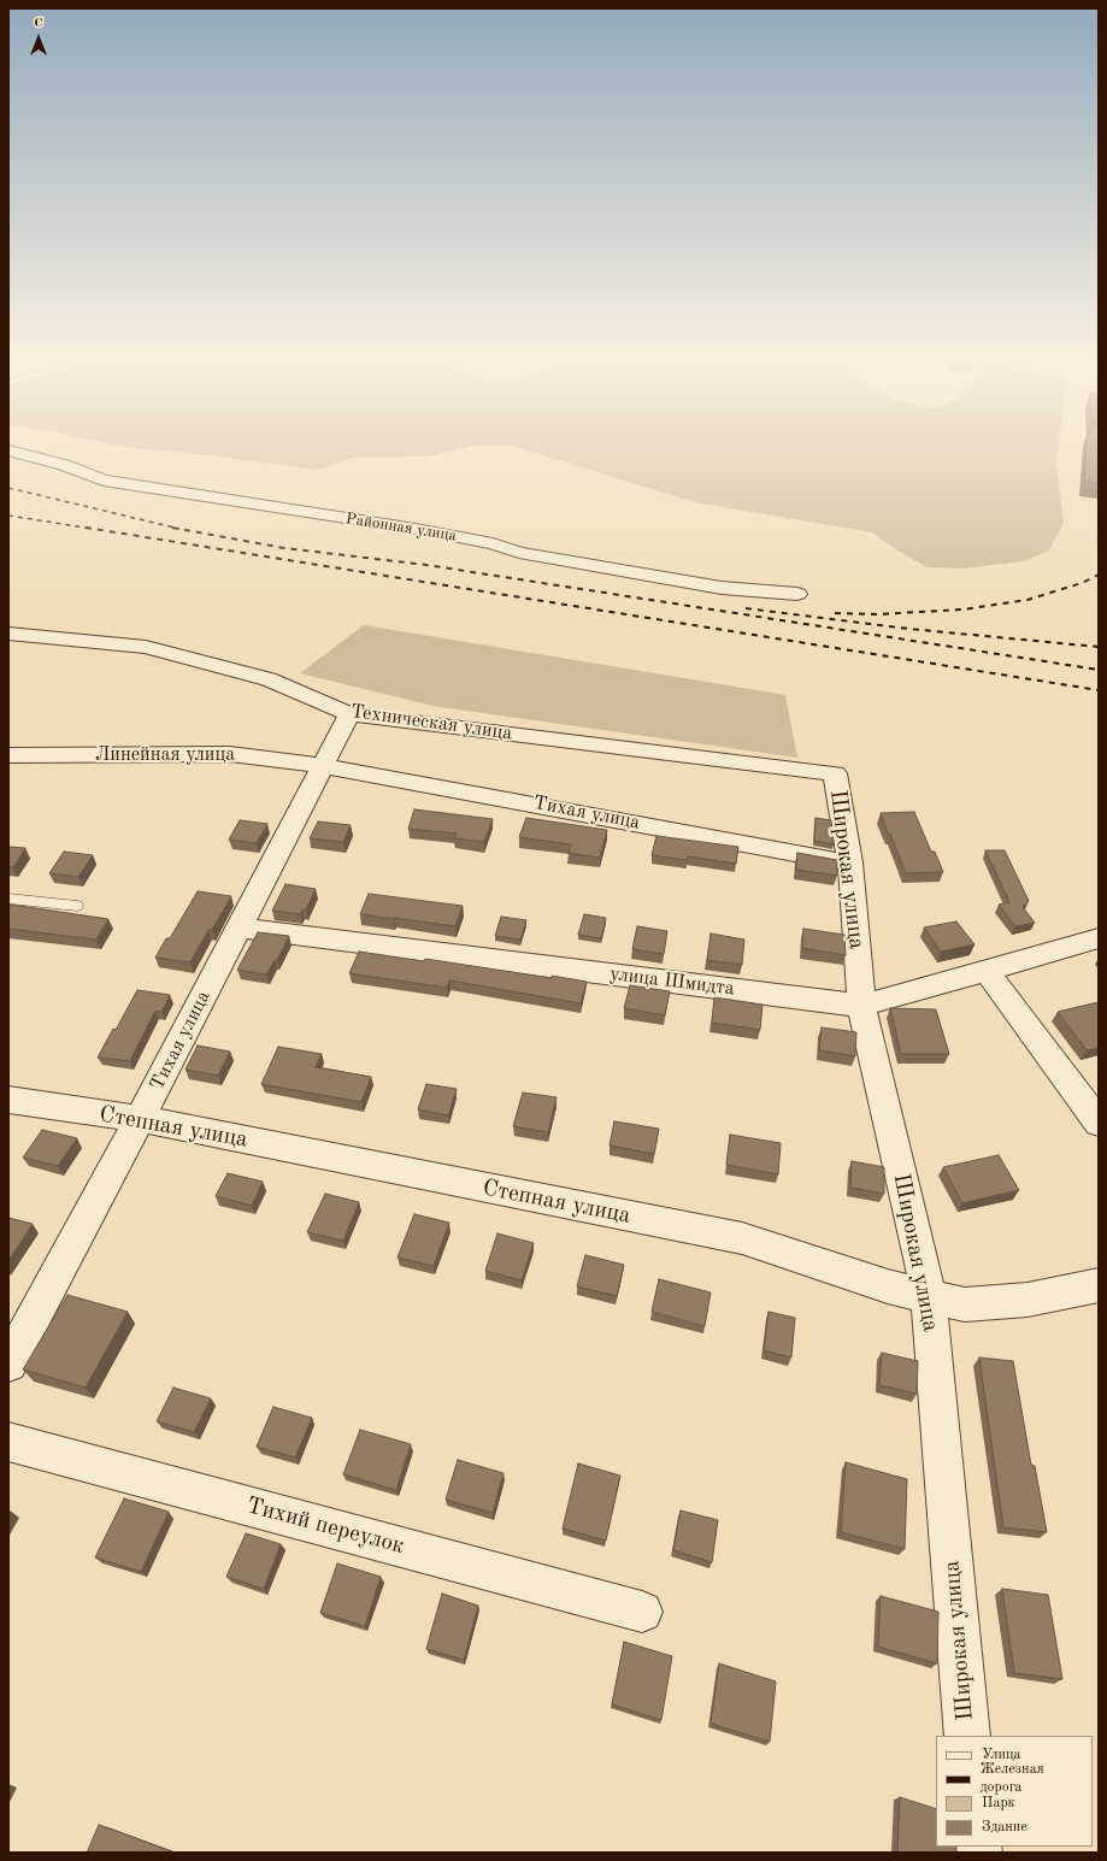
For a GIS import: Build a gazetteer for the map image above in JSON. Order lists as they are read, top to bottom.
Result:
{
  "streets": {
    "street": [
      "Районная улица",
      "Техническая улица",
      "Линейная улица",
      "Тихая улица",
      "Широкая улица",
      "улица Шмидта",
      "Степная улица",
      "Тихий переулок"
    ]
  },
  "crossings": [
    ["Техническая улица", "Тихая улица"],
    ["Техническая улица", "Широкая улица"],
    ["Линейная улица", "Тихая улица"],
    ["Тихая улица", "Широкая улица"],
    ["Тихая улица", "улица Шмидта"],
    ["Тихая улица", "Степная улица"],
    ["Широкая улица", "улица Шмидта"],
    ["Широкая улица", "Степная улица"]
  ],
  "legend": [
    "Улица",
    "Железная дорога",
    "Парк",
    "Здание"
  ],
  "north": "top"
}
